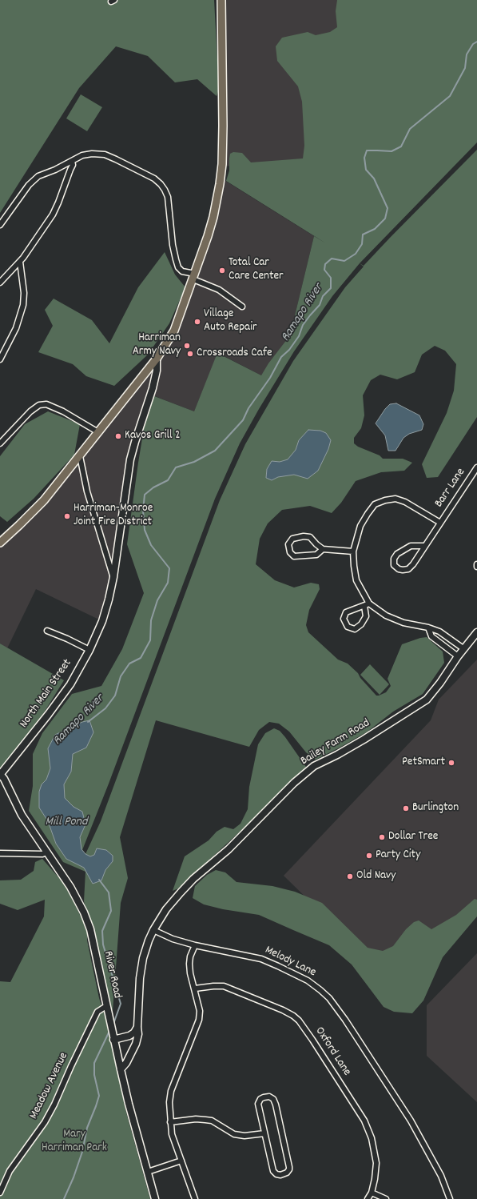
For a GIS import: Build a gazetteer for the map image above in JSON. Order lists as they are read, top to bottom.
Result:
{
  "streets": {
    "street": [
      "Barr Lane",
      "North Main Street",
      "Bailey Farm Road",
      "Melody Lane",
      "River Road",
      "Oxford Lane",
      "Meadow Avenue"
    ]
  },
  "crossings": [
    ["Barr Lane", "Bailey Farm Road"],
    ["North Main Street", "River Road"],
    ["Bailey Farm Road", "Melody Lane"],
    ["River Road", "Meadow Avenue"]
  ],
  "water": ["Ramapo River", "Mill Pond"],
  "parks": ["Mary Harriman Park"],
  "places": [
    "Total Car Care Center",
    "Village Auto Repair",
    "Harriman Army Navy",
    "Crossroads Cafe",
    "Kavos Grill 2",
    "Harriman-Monroe Joint Fire District",
    "PetSmart",
    "Burlington",
    "Dollar Tree",
    "Party City",
    "Old Navy"
  ]
}
